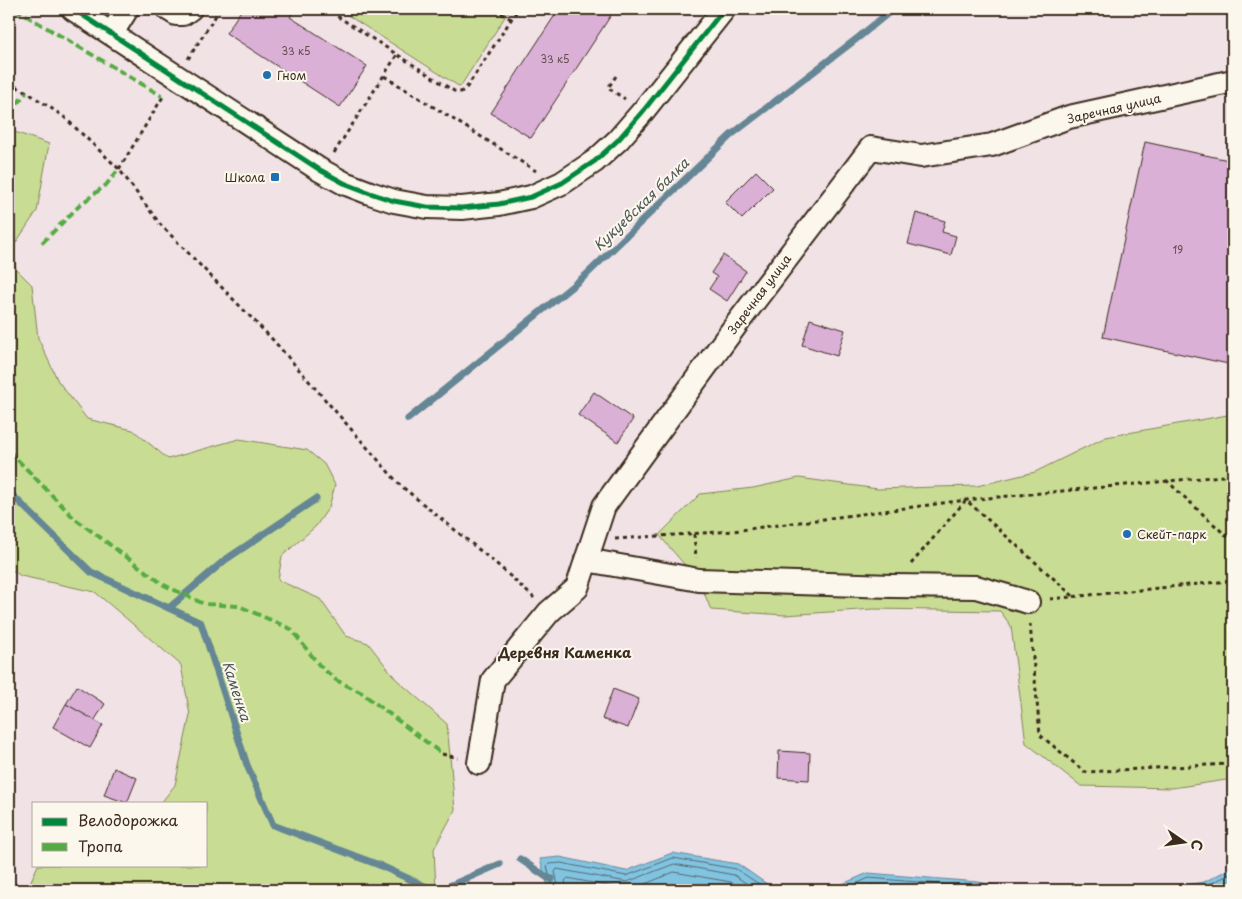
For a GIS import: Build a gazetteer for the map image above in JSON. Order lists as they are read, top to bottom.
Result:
{
  "streets": {
    "street": ["Заречная улица"]
  },
  "districts": ["Деревня Каменка"],
  "water": ["Кукуевская балка", "Каменка"],
  "places": {
    "other": ["Гном", "Скейт-парк"],
    "transit": ["Школа"]
  },
  "house_numbers": ["33 к5", "33 к5", "19"],
  "legend": ["Велодорожка", "Тропа"],
  "north": "right"
}
